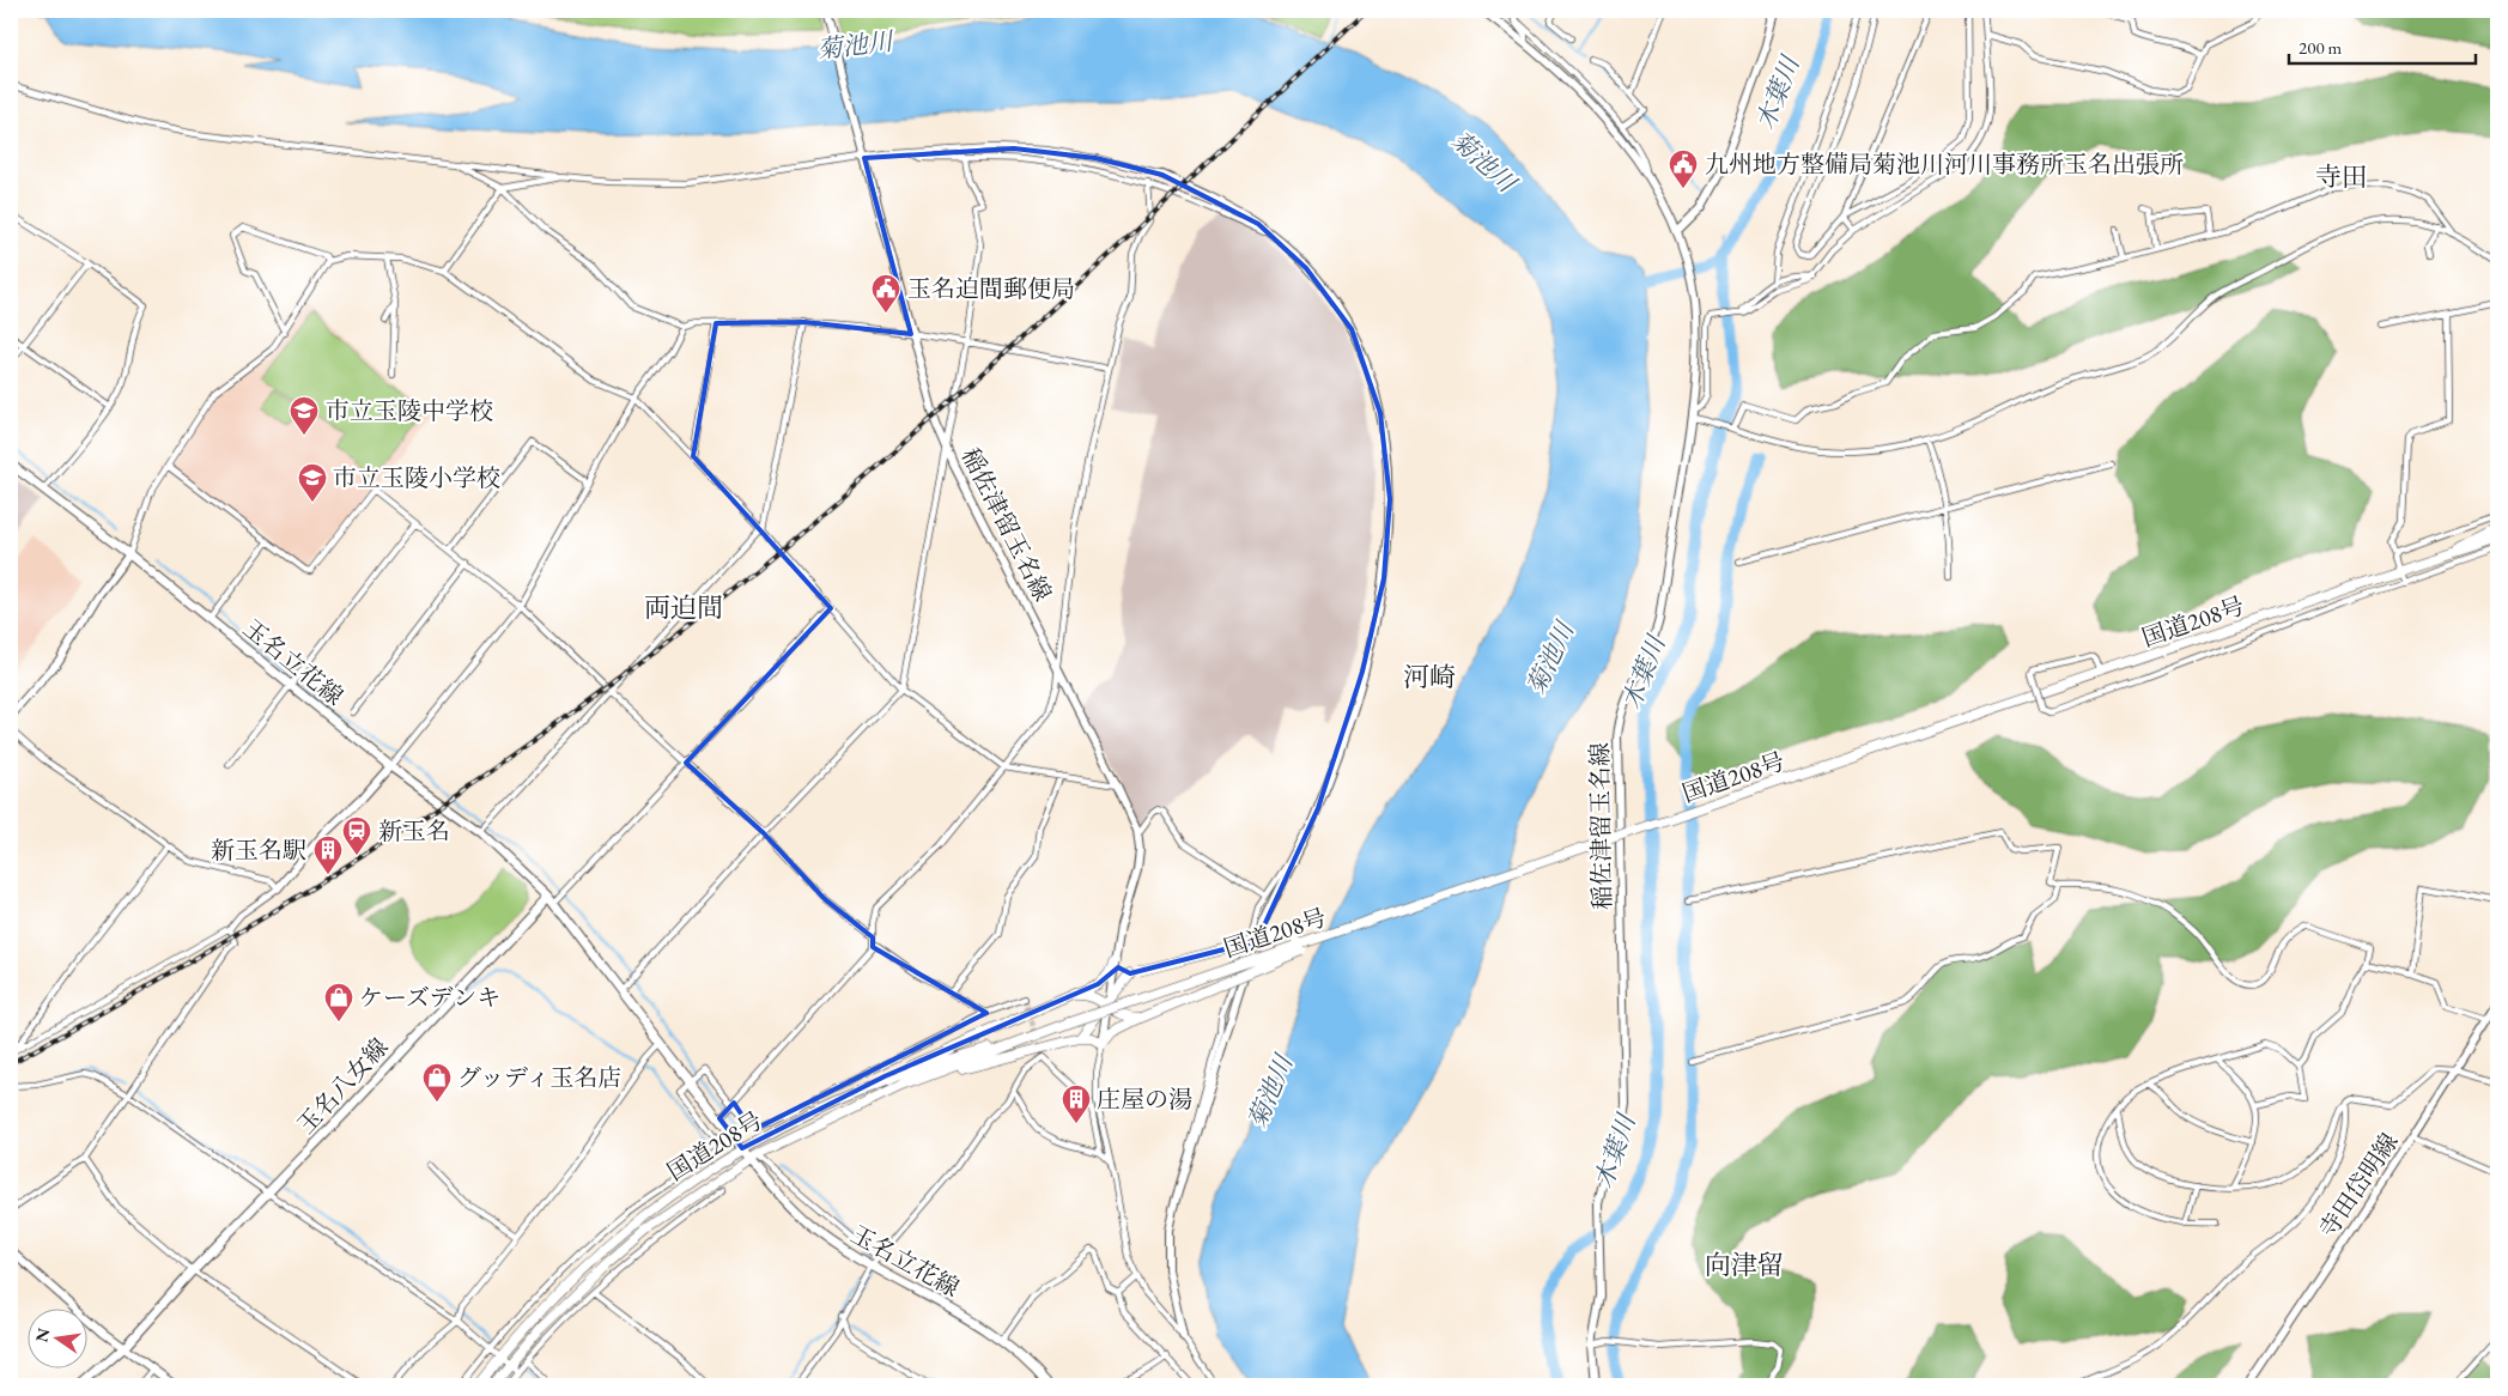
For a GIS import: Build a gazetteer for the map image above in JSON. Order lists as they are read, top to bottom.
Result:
{
  "streets": {
    "highway": ["国道208号"],
    "main road": [
      "稲佐津留玉名線",
      "玉名立花線",
      "玉名八女線",
      "寺田岱明線"
    ]
  },
  "crossings": [
    ["国道208号", "玉名立花線"],
    ["玉名立花線", "玉名八女線"]
  ],
  "districts": [
    "寺田",
    "両迫間",
    "河崎",
    "向津留"
  ],
  "water": ["菊池川", "木葉川"],
  "places": {
    "public building": ["九州地方整備局菊池川河川事務所玉名出張所", "玉名迫間郵便局"],
    "school or university": ["市立玉陵中学校", "市立玉陵小学校"],
    "station": ["新玉名"],
    "building": ["新玉名駅", "庄屋の湯"],
    "shop": ["ケーズデンキ", "グッディ玉名店"]
  },
  "scale_bar": "200 m",
  "north": "left"
}
